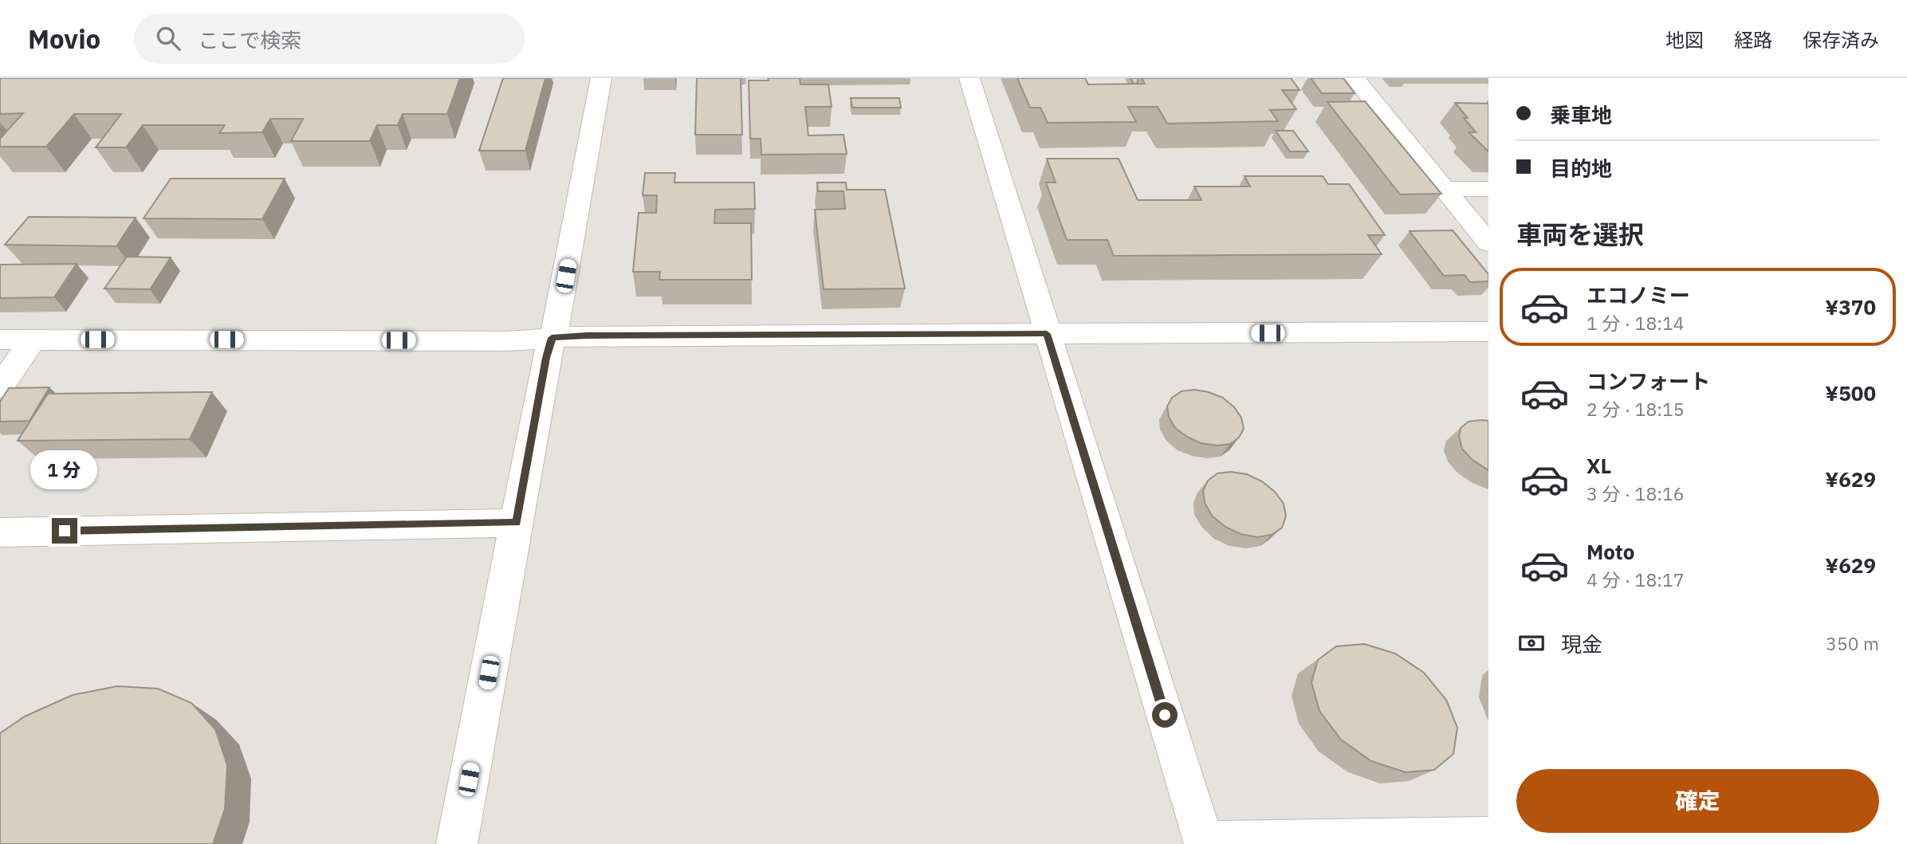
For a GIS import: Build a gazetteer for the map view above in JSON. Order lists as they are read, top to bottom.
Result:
{
  "page": {
    "header": "Movio",
    "search": "ここで検索",
    "nav": ["地図", "経路", "保存済み"],
    "banner": ["乗車地", "目的地"],
    "heading": "車両を選択",
    "list": [
      {
        "name": "エコノミー",
        "note": "1 分 · 18:14",
        "value": "¥370"
      },
      {
        "name": "コンフォート",
        "note": "2 分 · 18:15",
        "value": "¥500"
      },
      {
        "name": "XL",
        "note": "3 分 · 18:16",
        "value": "¥629"
      },
      {
        "name": "Moto",
        "note": "4 分 · 18:17",
        "value": "¥629"
      }
    ],
    "bubble": "1 分",
    "pay": ["現金", "350 m"],
    "buttons": "確定"
  }
}
